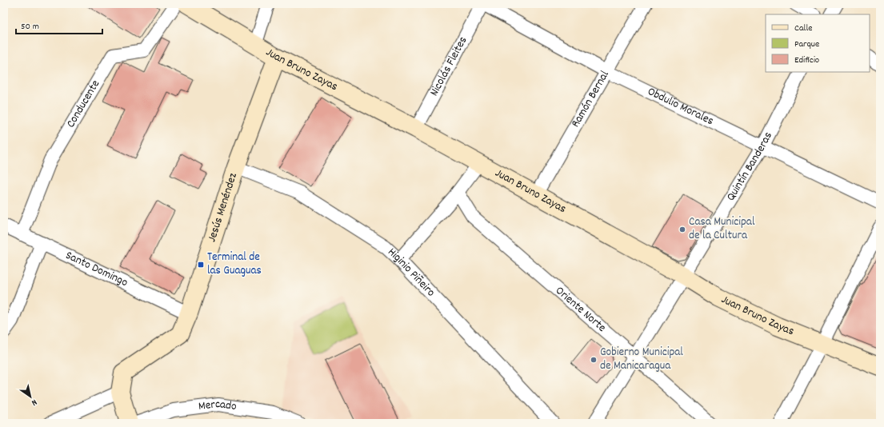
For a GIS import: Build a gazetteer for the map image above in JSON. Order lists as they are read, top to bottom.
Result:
{
  "streets": {
    "main road": ["Juan Bruno Zayas", "Jesús Menéndez"],
    "street": [
      "Nicolás Fleites",
      "Ramón Bernal",
      "Conducente",
      "Obdulio Morales",
      "Quintín Banderas",
      "Santo Domingo",
      "Higinio Piñeiro",
      "Oriente Norte",
      "Mercado"
    ]
  },
  "crossings": [
    ["Nicolás Fleites", "Juan Bruno Zayas"],
    ["Nicolás Fleites", "Obdulio Morales"],
    ["Juan Bruno Zayas", "Ramón Bernal"],
    ["Juan Bruno Zayas", "Quintín Banderas"],
    ["Juan Bruno Zayas", "Jesús Menéndez"],
    ["Ramón Bernal", "Obdulio Morales"],
    ["Conducente", "Santo Domingo"],
    ["Obdulio Morales", "Quintín Banderas"],
    ["Quintín Banderas", "Oriente Norte"],
    ["Jesús Menéndez", "Santo Domingo"],
    ["Jesús Menéndez", "Higinio Piñeiro"]
  ],
  "places": {
    "other": ["Casa Municipal de la Cultura", "Gobierno Municipal de Manicaragua"],
    "transit": ["Terminal de las Guaguas"]
  },
  "legend": ["Calle", "Parque", "Edificio"],
  "scale_bar": "50 m",
  "north": "bottom right"
}
